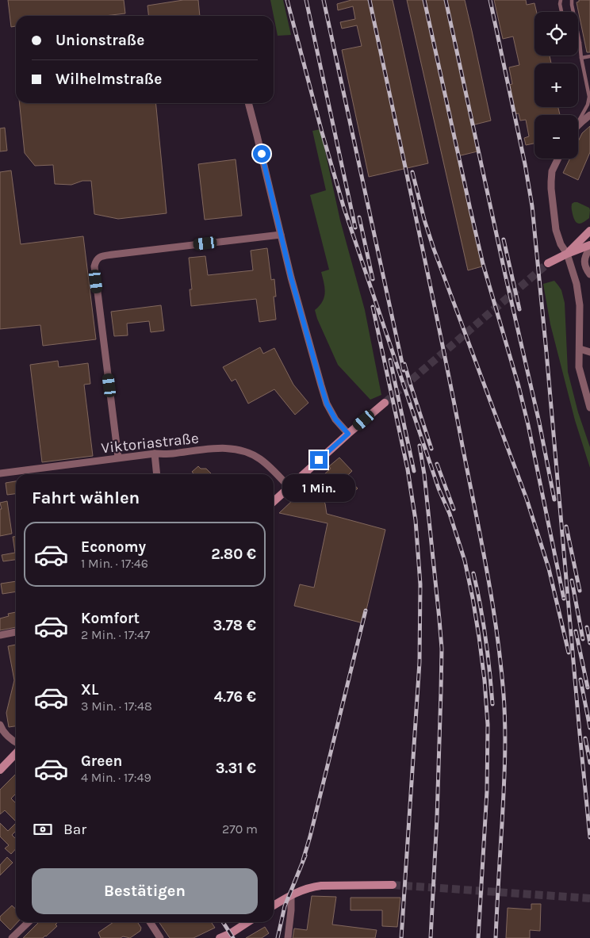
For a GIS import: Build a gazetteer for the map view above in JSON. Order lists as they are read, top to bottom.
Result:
{
  "streets": {
    "street": ["Viktoriastraße"]
  },
  "page": {
    "map_buttons": ["+", "−"],
    "banner": ["Unionstraße", "Wilhelmstraße"],
    "bubble": "1 Min.",
    "heading": "Fahrt wählen",
    "list": [
      {
        "name": "Economy",
        "note": "1 Min. · 17:46",
        "value": "2.80 €"
      },
      {
        "name": "Komfort",
        "note": "2 Min. · 17:47",
        "value": "3.78 €"
      },
      {
        "name": "XL",
        "note": "3 Min. · 17:48",
        "value": "4.76 €"
      },
      {
        "name": "Green",
        "note": "4 Min. · 17:49",
        "value": "3.31 €"
      }
    ],
    "pay": ["Bar", "270 m"],
    "buttons": "Bestätigen"
  }
}
